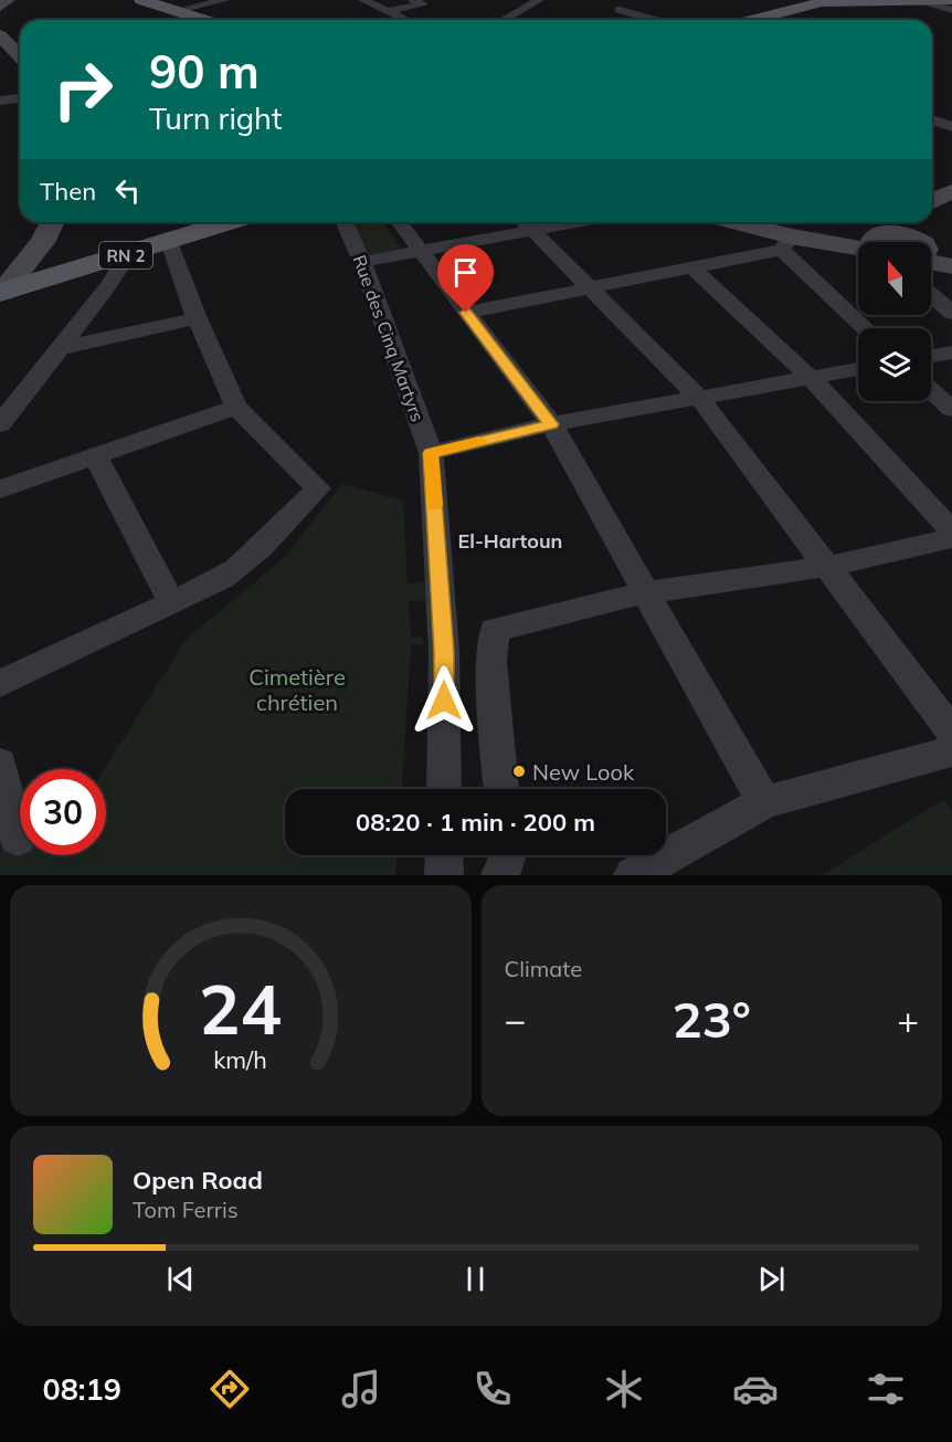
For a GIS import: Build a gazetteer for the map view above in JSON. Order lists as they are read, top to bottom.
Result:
{
  "streets": {
    "main road": ["RN 2"],
    "street": ["Rue des Cinq Martyrs"]
  },
  "districts": ["El-Hartoun"],
  "parks": ["Cimetière chrétien"],
  "places": ["New Look"],
  "north": "top",
  "page": {
    "turn": ["90 m", "Turn right"],
    "then": "Then",
    "limit": "30",
    "trip": "08:20 · 1 min · 200 m",
    "tile": "Climate",
    "heat": ["−", "23°", "+"],
    "song": ["Open Road", "Tom Ferris"],
    "tabs": "08:19",
    "gauge": ["24", "km/h"]
  }
}
